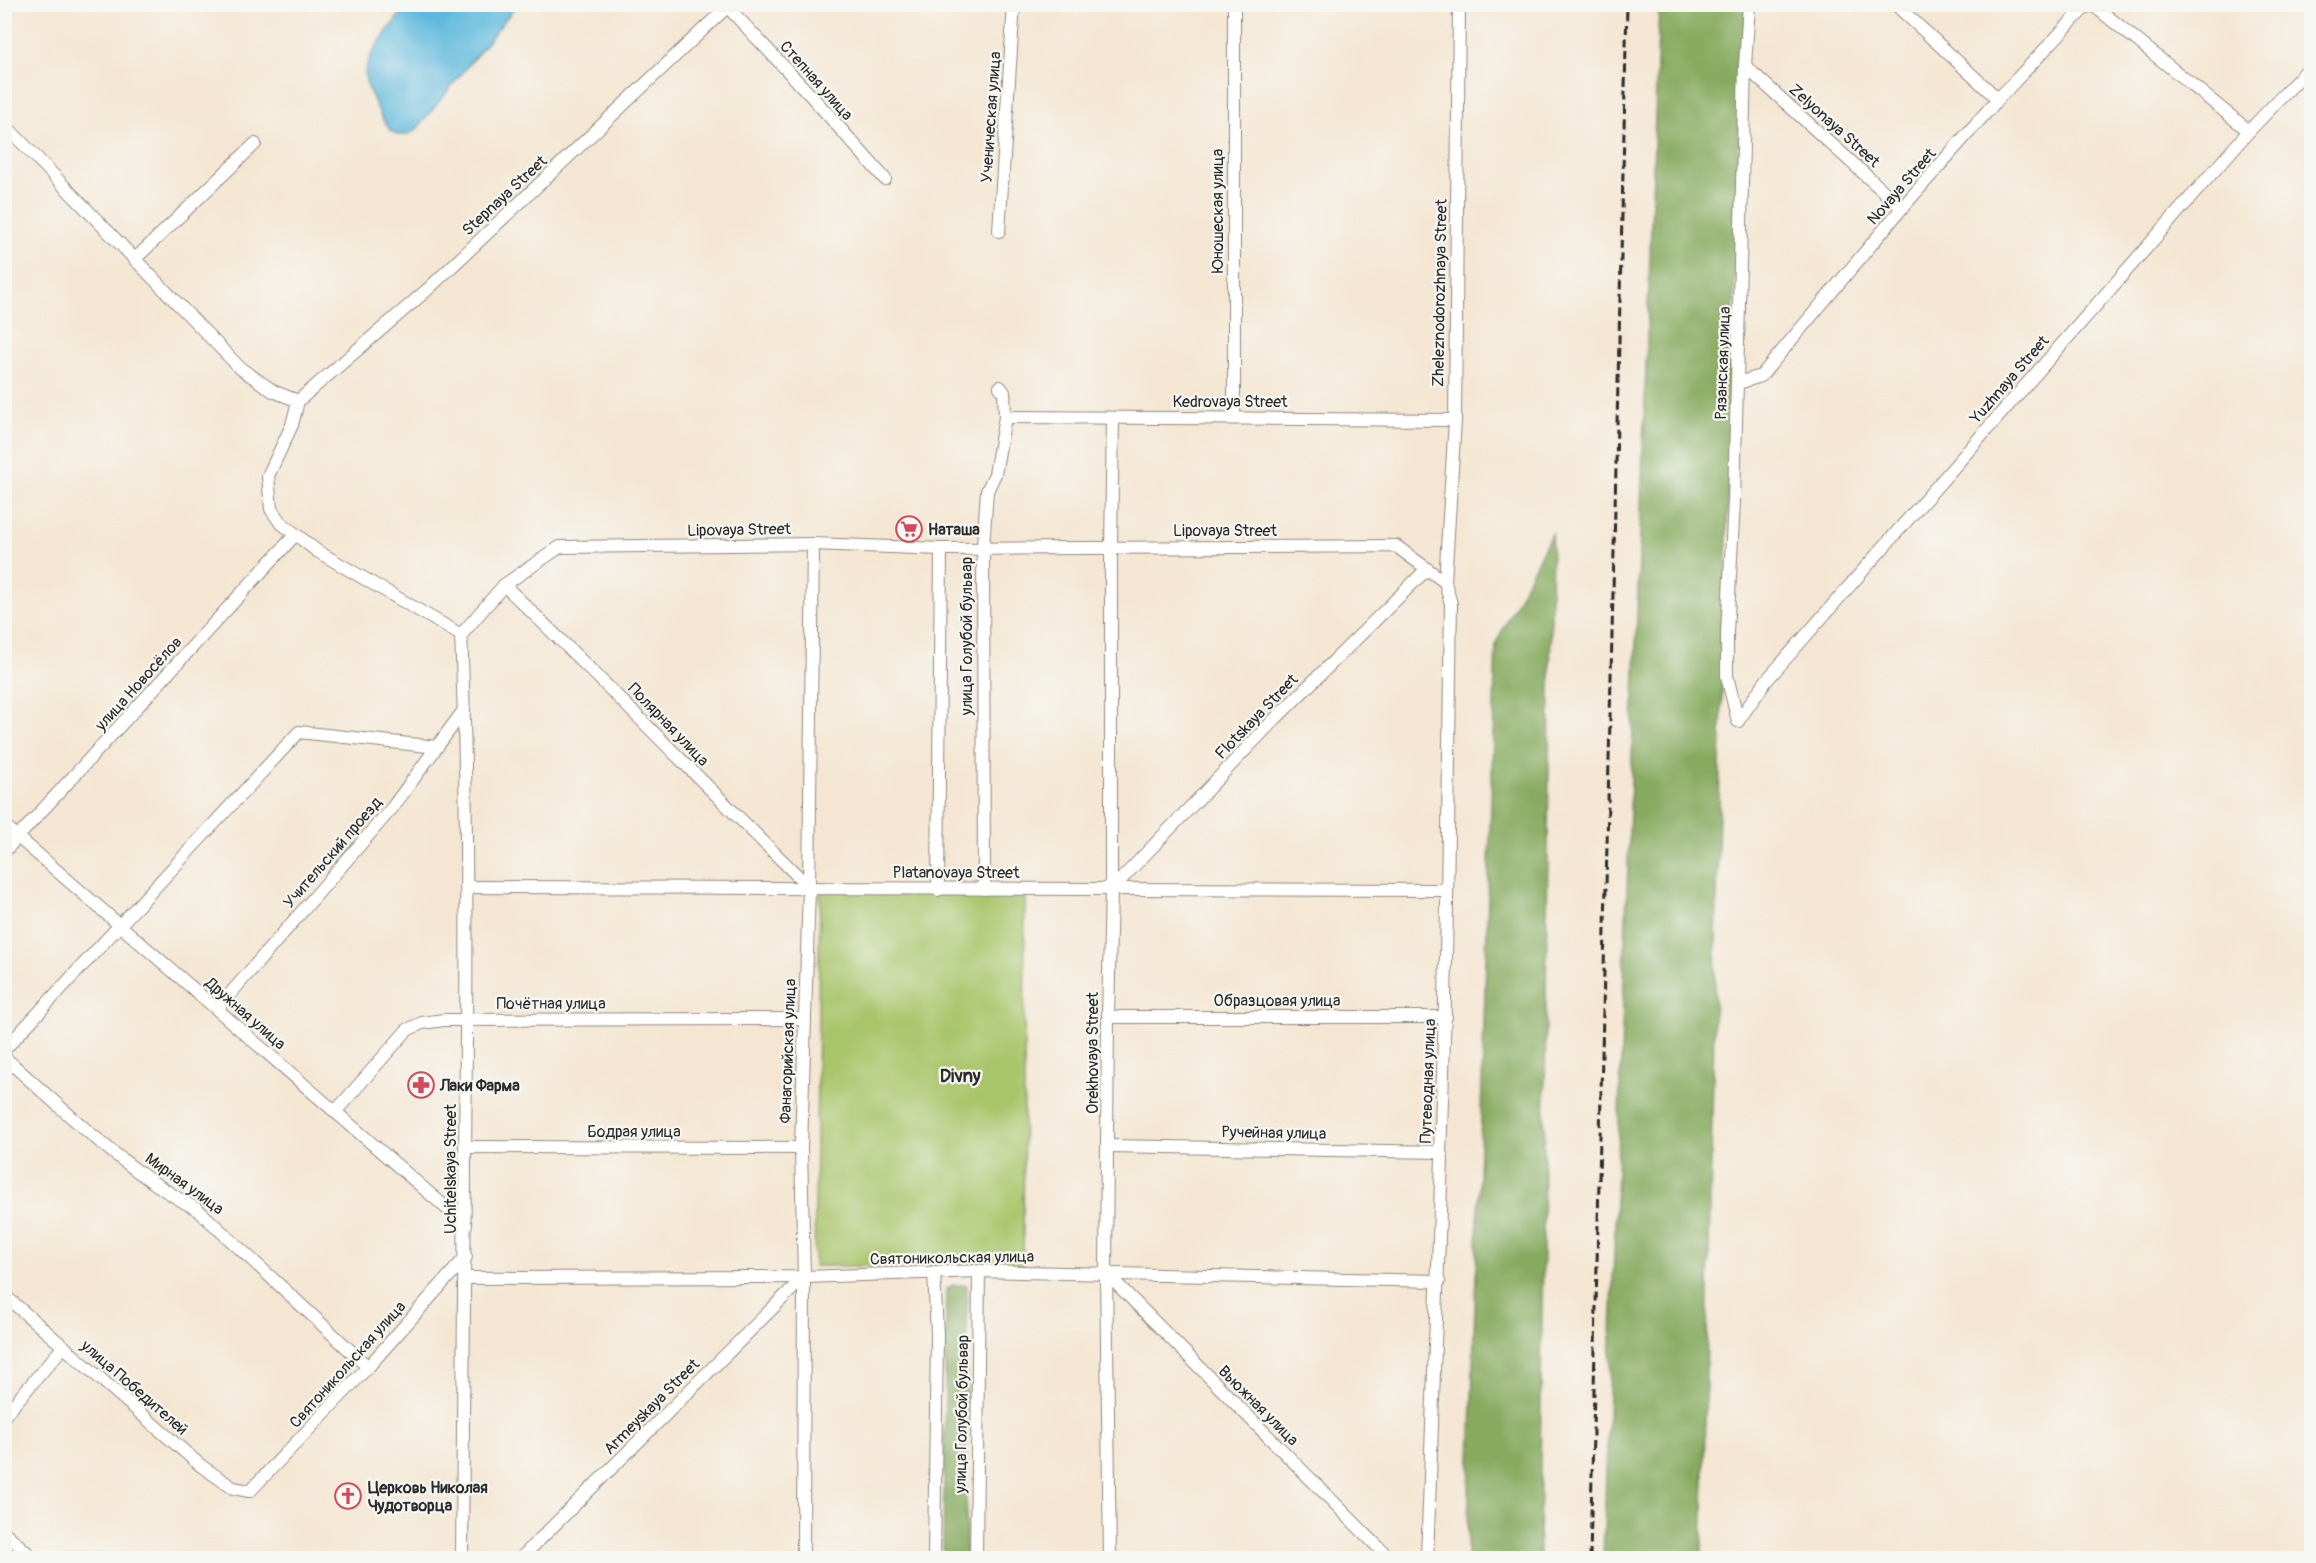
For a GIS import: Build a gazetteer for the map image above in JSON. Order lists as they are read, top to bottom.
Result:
{
  "streets": {
    "street": [
      "Степная улица",
      "Ученическая улица",
      "Zelyonaya Street",
      "Novaya Street",
      "Stepnaya Street",
      "Юношеская улица",
      "Zheleznodorozhnaya Street",
      "Рязанская улица",
      "Yuzhnaya Street",
      "Kedrovaya Street",
      "Lipovaya Street",
      "улица Голубой бульвар",
      "улица Новосёлов",
      "Flotskaya Street",
      "Полярная улица",
      "Учительский проезд",
      "Platanovaya Street",
      "Образцовая улица",
      "Почётная улица",
      "Дружная улица",
      "Фанагорийская улица",
      "Orekhovaya Street",
      "Путеводная улица",
      "Бодрая улица",
      "Ручейная улица",
      "Uchitelskaya Street",
      "Мирная улица",
      "Святоникольская улица",
      "улица Победителей",
      "Вьюжная улица",
      "Armeyskaya Street"
    ]
  },
  "crossings": [
    ["Степная улица", "Stepnaya Street"],
    ["Zelyonaya Street", "Novaya Street"],
    ["Zelyonaya Street", "Рязанская улица"],
    ["Novaya Street", "Рязанская улица"],
    ["Юношеская улица", "Kedrovaya Street"],
    ["Zheleznodorozhnaya Street", "Kedrovaya Street"],
    ["Zheleznodorozhnaya Street", "Путеводная улица"],
    ["Рязанская улица", "Yuzhnaya Street"],
    ["Kedrovaya Street", "улица Голубой бульвар"],
    ["Kedrovaya Street", "Orekhovaya Street"],
    ["Lipovaya Street", "улица Голубой бульвар"],
    ["Lipovaya Street", "Flotskaya Street"],
    ["Lipovaya Street", "Полярная улица"],
    ["Lipovaya Street", "Фанагорийская улица"],
    ["Lipovaya Street", "Orekhovaya Street"],
    ["Lipovaya Street", "Uchitelskaya Street"],
    ["улица Голубой бульвар", "Platanovaya Street"],
    ["улица Голубой бульвар", "Святоникольская улица"],
    ["улица Новосёлов", "Дружная улица"],
    ["Flotskaya Street", "Platanovaya Street"],
    ["Flotskaya Street", "Orekhovaya Street"],
    ["Полярная улица", "Platanovaya Street"],
    ["Полярная улица", "Фанагорийская улица"],
    ["Учительский проезд", "Дружная улица"],
    ["Учительский проезд", "Uchitelskaya Street"],
    ["Platanovaya Street", "Фанагорийская улица"],
    ["Platanovaya Street", "Orekhovaya Street"],
    ["Platanovaya Street", "Путеводная улица"],
    ["Platanovaya Street", "Uchitelskaya Street"],
    ["Образцовая улица", "Orekhovaya Street"],
    ["Образцовая улица", "Путеводная улица"],
    ["Почётная улица", "Дружная улица"],
    ["Почётная улица", "Фанагорийская улица"],
    ["Почётная улица", "Uchitelskaya Street"],
    ["Дружная улица", "Uchitelskaya Street"],
    ["Фанагорийская улица", "Бодрая улица"],
    ["Фанагорийская улица", "Святоникольская улица"],
    ["Фанагорийская улица", "Armeyskaya Street"],
    ["Orekhovaya Street", "Ручейная улица"],
    ["Orekhovaya Street", "Святоникольская улица"],
    ["Orekhovaya Street", "Вьюжная улица"],
    ["Путеводная улица", "Ручейная улица"],
    ["Путеводная улица", "Святоникольская улица"],
    ["Бодрая улица", "Uchitelskaya Street"],
    ["Uchitelskaya Street", "Святоникольская улица"],
    ["Мирная улица", "Святоникольская улица"],
    ["Святоникольская улица", "улица Победителей"],
    ["Святоникольская улица", "Вьюжная улица"],
    ["Святоникольская улица", "Armeyskaya Street"]
  ],
  "districts": ["Divny"],
  "places": {
    "supermarket": ["Наташа"],
    "pharmacy": ["Лаки Фарма"],
    "church": ["Церковь Николая Чудотворца"]
  }
}
